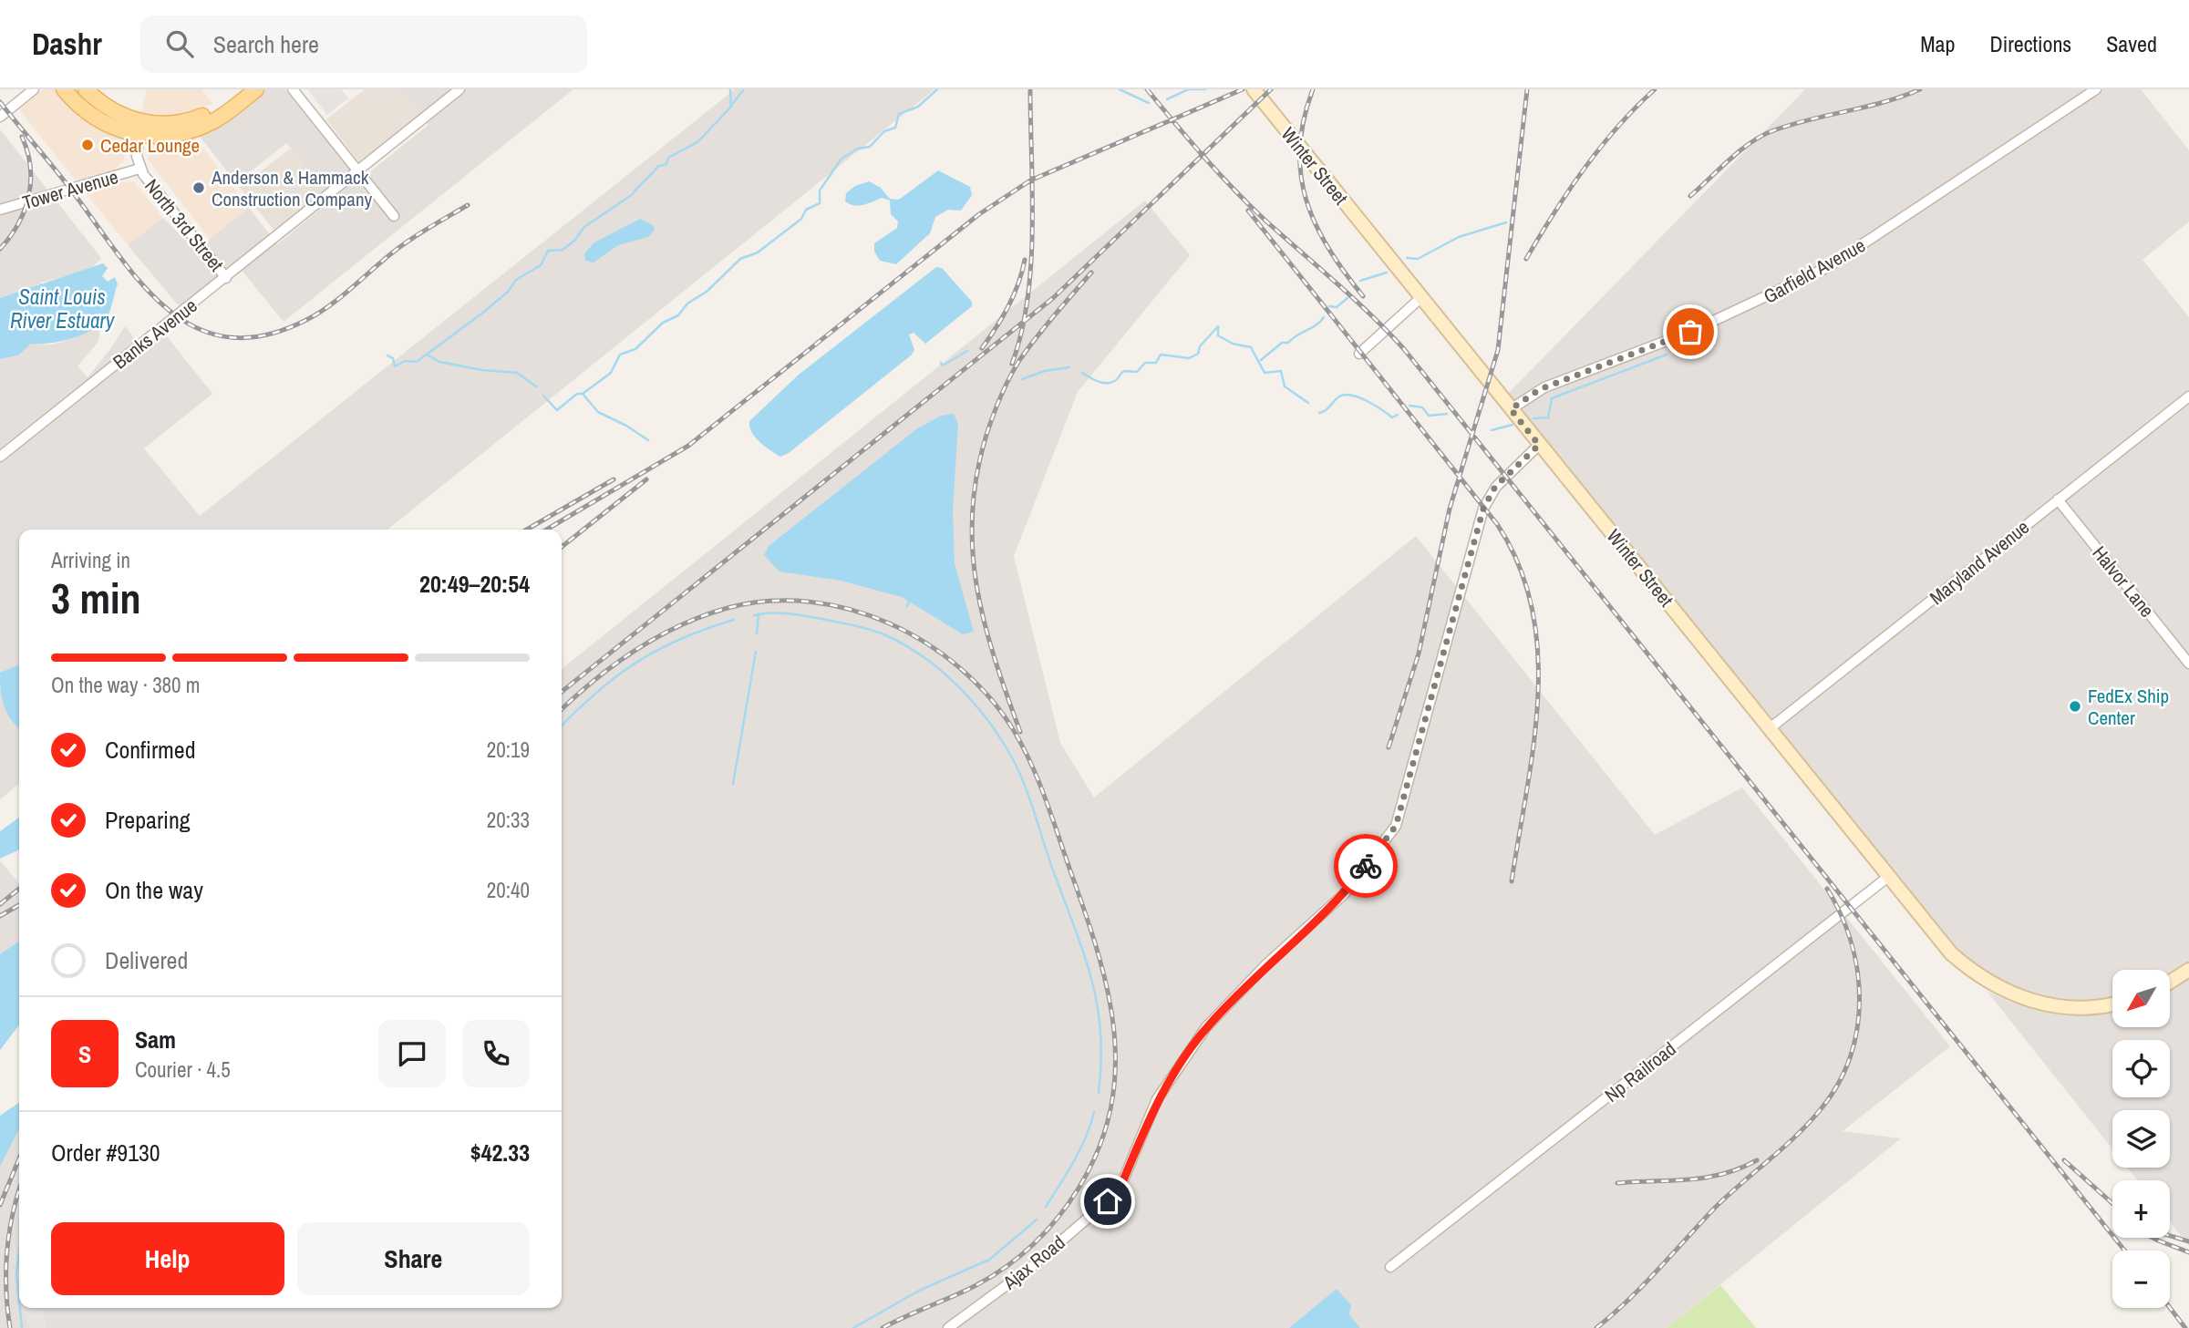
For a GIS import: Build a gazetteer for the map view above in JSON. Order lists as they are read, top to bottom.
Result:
{
  "streets": {
    "street": [
      "Winter Street",
      "Tower Avenue",
      "North 3rd Street",
      "Garfield Avenue",
      "Banks Avenue",
      "Maryland Avenue",
      "Halvor Lane",
      "Np Railroad",
      "Ajax Road"
    ]
  },
  "crossings": [
    ["Winter Street", "Garfield Avenue"],
    ["Winter Street", "Maryland Avenue"],
    ["Winter Street", "Np Railroad"],
    ["Winter Street", "Ajax Road"],
    ["Tower Avenue", "North 3rd Street"],
    ["North 3rd Street", "Banks Avenue"],
    ["Maryland Avenue", "Halvor Lane"]
  ],
  "water": ["Saint Louis River Estuary"],
  "places": ["Cedar Lounge", "Anderson & Hammack Construction Company", "FedEx Ship Center"],
  "north": "bottom left",
  "page": {
    "header": "Dashr",
    "search": "Search here",
    "nav": ["Map", "Directions", "Saved"],
    "heading": ["3 min", "Arriving in", "20:49–20:54"],
    "panel": [
      "Sam",
      "Courier · 4.5",
      "Order #9130",
      "$42.33"
    ],
    "bar": "On the way · 380 m",
    "list": [
      ["Confirmed", "20:19"],
      ["Preparing", "20:33"],
      ["On the way", "20:40"],
      "Delivered"
    ],
    "map_buttons": ["+", "−"],
    "round": "S",
    "buttons": ["Help", "Share"]
  }
}
